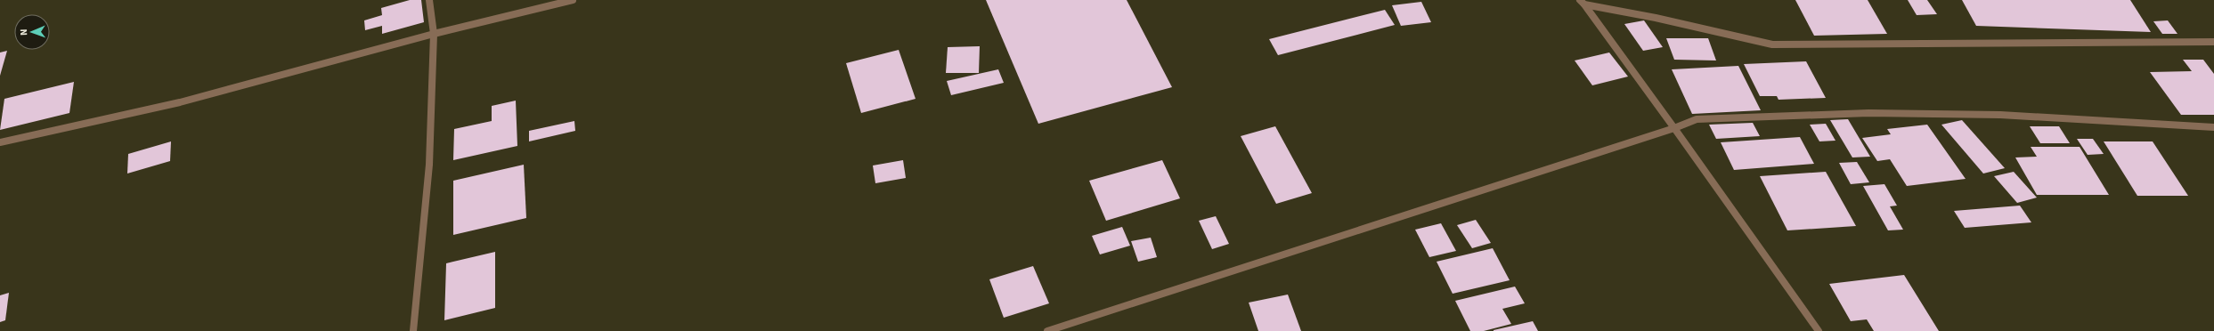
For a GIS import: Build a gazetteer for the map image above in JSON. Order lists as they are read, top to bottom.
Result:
{
  "north": "left"
}
